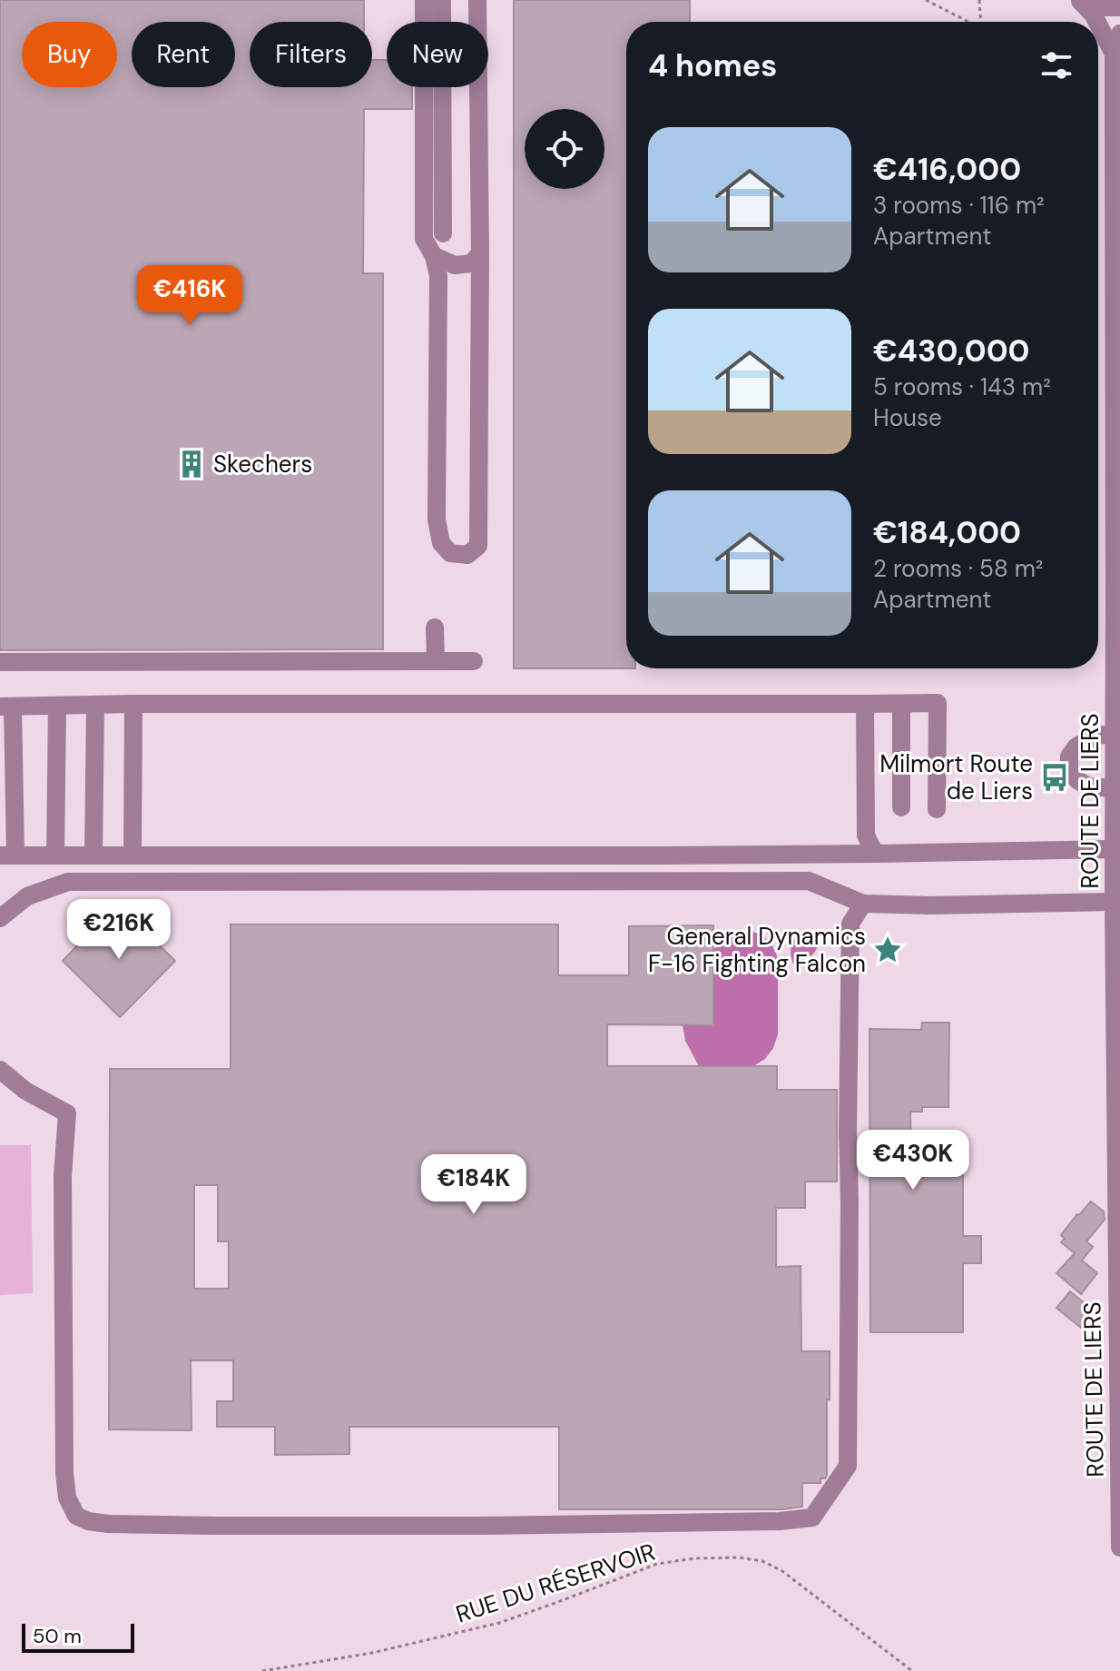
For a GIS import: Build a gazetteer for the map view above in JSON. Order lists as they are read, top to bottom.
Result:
{
  "streets": {
    "street": ["ROUTE DE LIERS"],
    "path": ["RUE DU RÉSERVOIR"]
  },
  "places": {
    "building": ["Skechers"],
    "bus stop": ["Milmort Route de Liers"],
    "place": ["General Dynamics F-16 Fighting Falcon"]
  },
  "scale_bar": "50 m",
  "page": {
    "chip": [
      "Buy",
      "Rent",
      "Filters",
      "New"
    ],
    "heading": "4 homes",
    "list": [
      {
        "name": "€416,000",
        "note": "3 rooms · 116 m² · Apartment"
      },
      {
        "name": "€430,000",
        "note": "5 rooms · 143 m² · House"
      },
      {
        "name": "€184,000",
        "note": "2 rooms · 58 m² · Apartment"
      }
    ],
    "price": [
      "€416K",
      "€216K",
      "€430K",
      "€184K"
    ],
    "scale": "50 m"
  }
}
